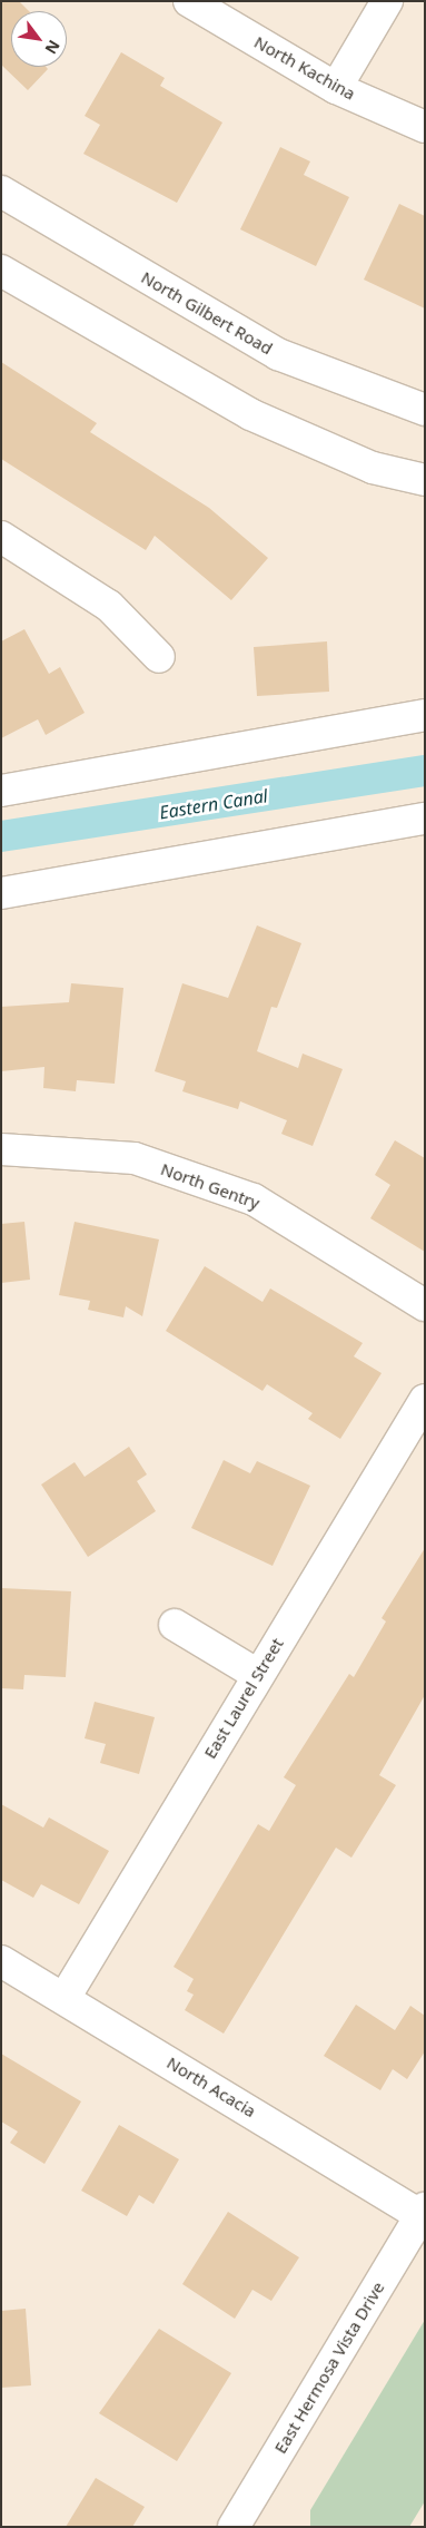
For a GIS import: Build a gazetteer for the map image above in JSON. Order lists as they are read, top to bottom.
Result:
{
  "streets": {
    "street": [
      "North Kachina",
      "North Gilbert Road",
      "North Gentry",
      "East Laurel Street",
      "North Acacia",
      "East Hermosa Vista Drive"
    ]
  },
  "crossings": [
    ["East Laurel Street", "North Acacia"],
    ["North Acacia", "East Hermosa Vista Drive"]
  ],
  "water": ["Eastern Canal"],
  "north": "bottom right"
}
